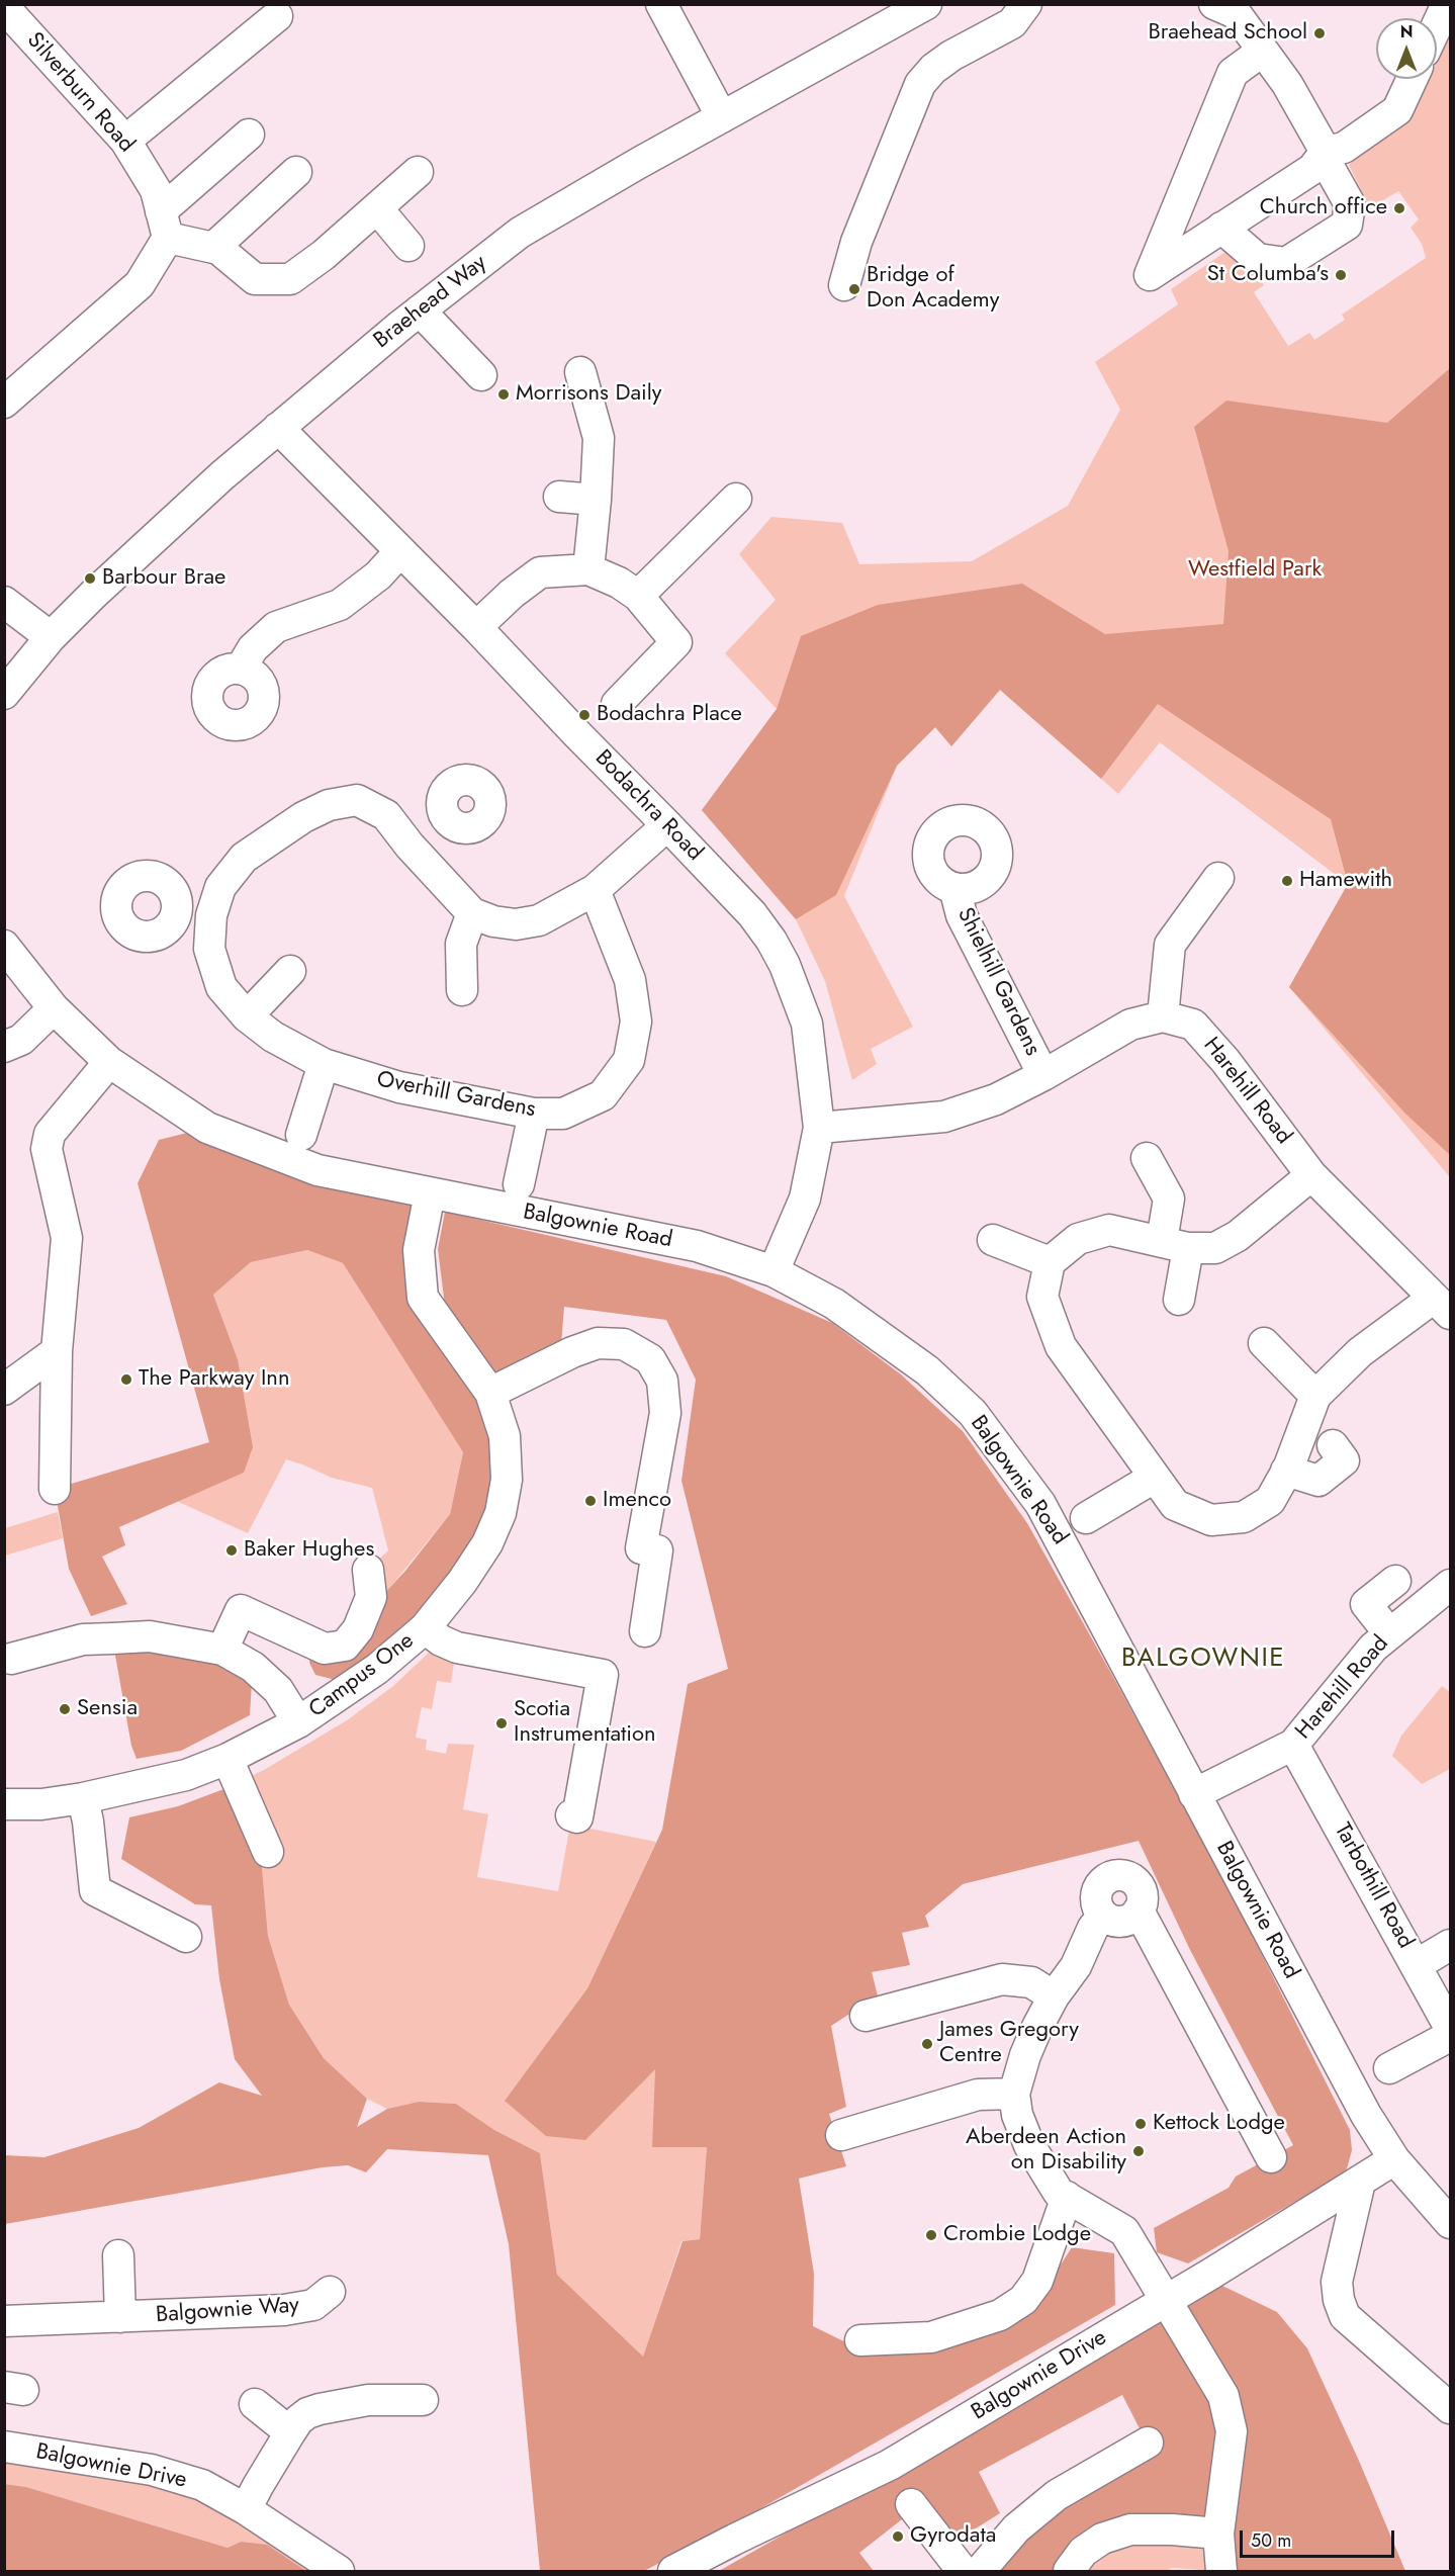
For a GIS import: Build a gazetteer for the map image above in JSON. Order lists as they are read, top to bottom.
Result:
{
  "streets": {
    "street": [
      "Silverburn Road",
      "Braehead Way",
      "Bodachra Road",
      "Shielhill Gardens",
      "Harehill Road",
      "Overhill Gardens",
      "Balgownie Road",
      "Campus One",
      "Tarbothill Road",
      "Balgownie Way",
      "Balgownie Drive"
    ]
  },
  "crossings": [
    ["Braehead Way", "Bodachra Road"],
    ["Bodachra Road", "Harehill Road"],
    ["Bodachra Road", "Balgownie Road"],
    ["Shielhill Gardens", "Harehill Road"],
    ["Harehill Road", "Balgownie Road"],
    ["Harehill Road", "Tarbothill Road"],
    ["Balgownie Road", "Campus One"],
    ["Balgownie Road", "Balgownie Drive"]
  ],
  "districts": ["BALGOWNIE"],
  "parks": ["Westfield Park"],
  "places": [
    "Braehead School",
    "Church office",
    "St Columba's",
    "Bridge of Don Academy",
    "Morrisons Daily",
    "Barbour Brae",
    "Bodachra Place",
    "Hamewith",
    "The Parkway Inn",
    "Imenco",
    "Baker Hughes",
    "Sensia",
    "Scotia Instrumentation",
    "James Gregory Centre",
    "Kettock Lodge",
    "Aberdeen Action on Disability",
    "Crombie Lodge",
    "Gyrodata"
  ],
  "scale_bar": "50 m",
  "north": "top"
}
